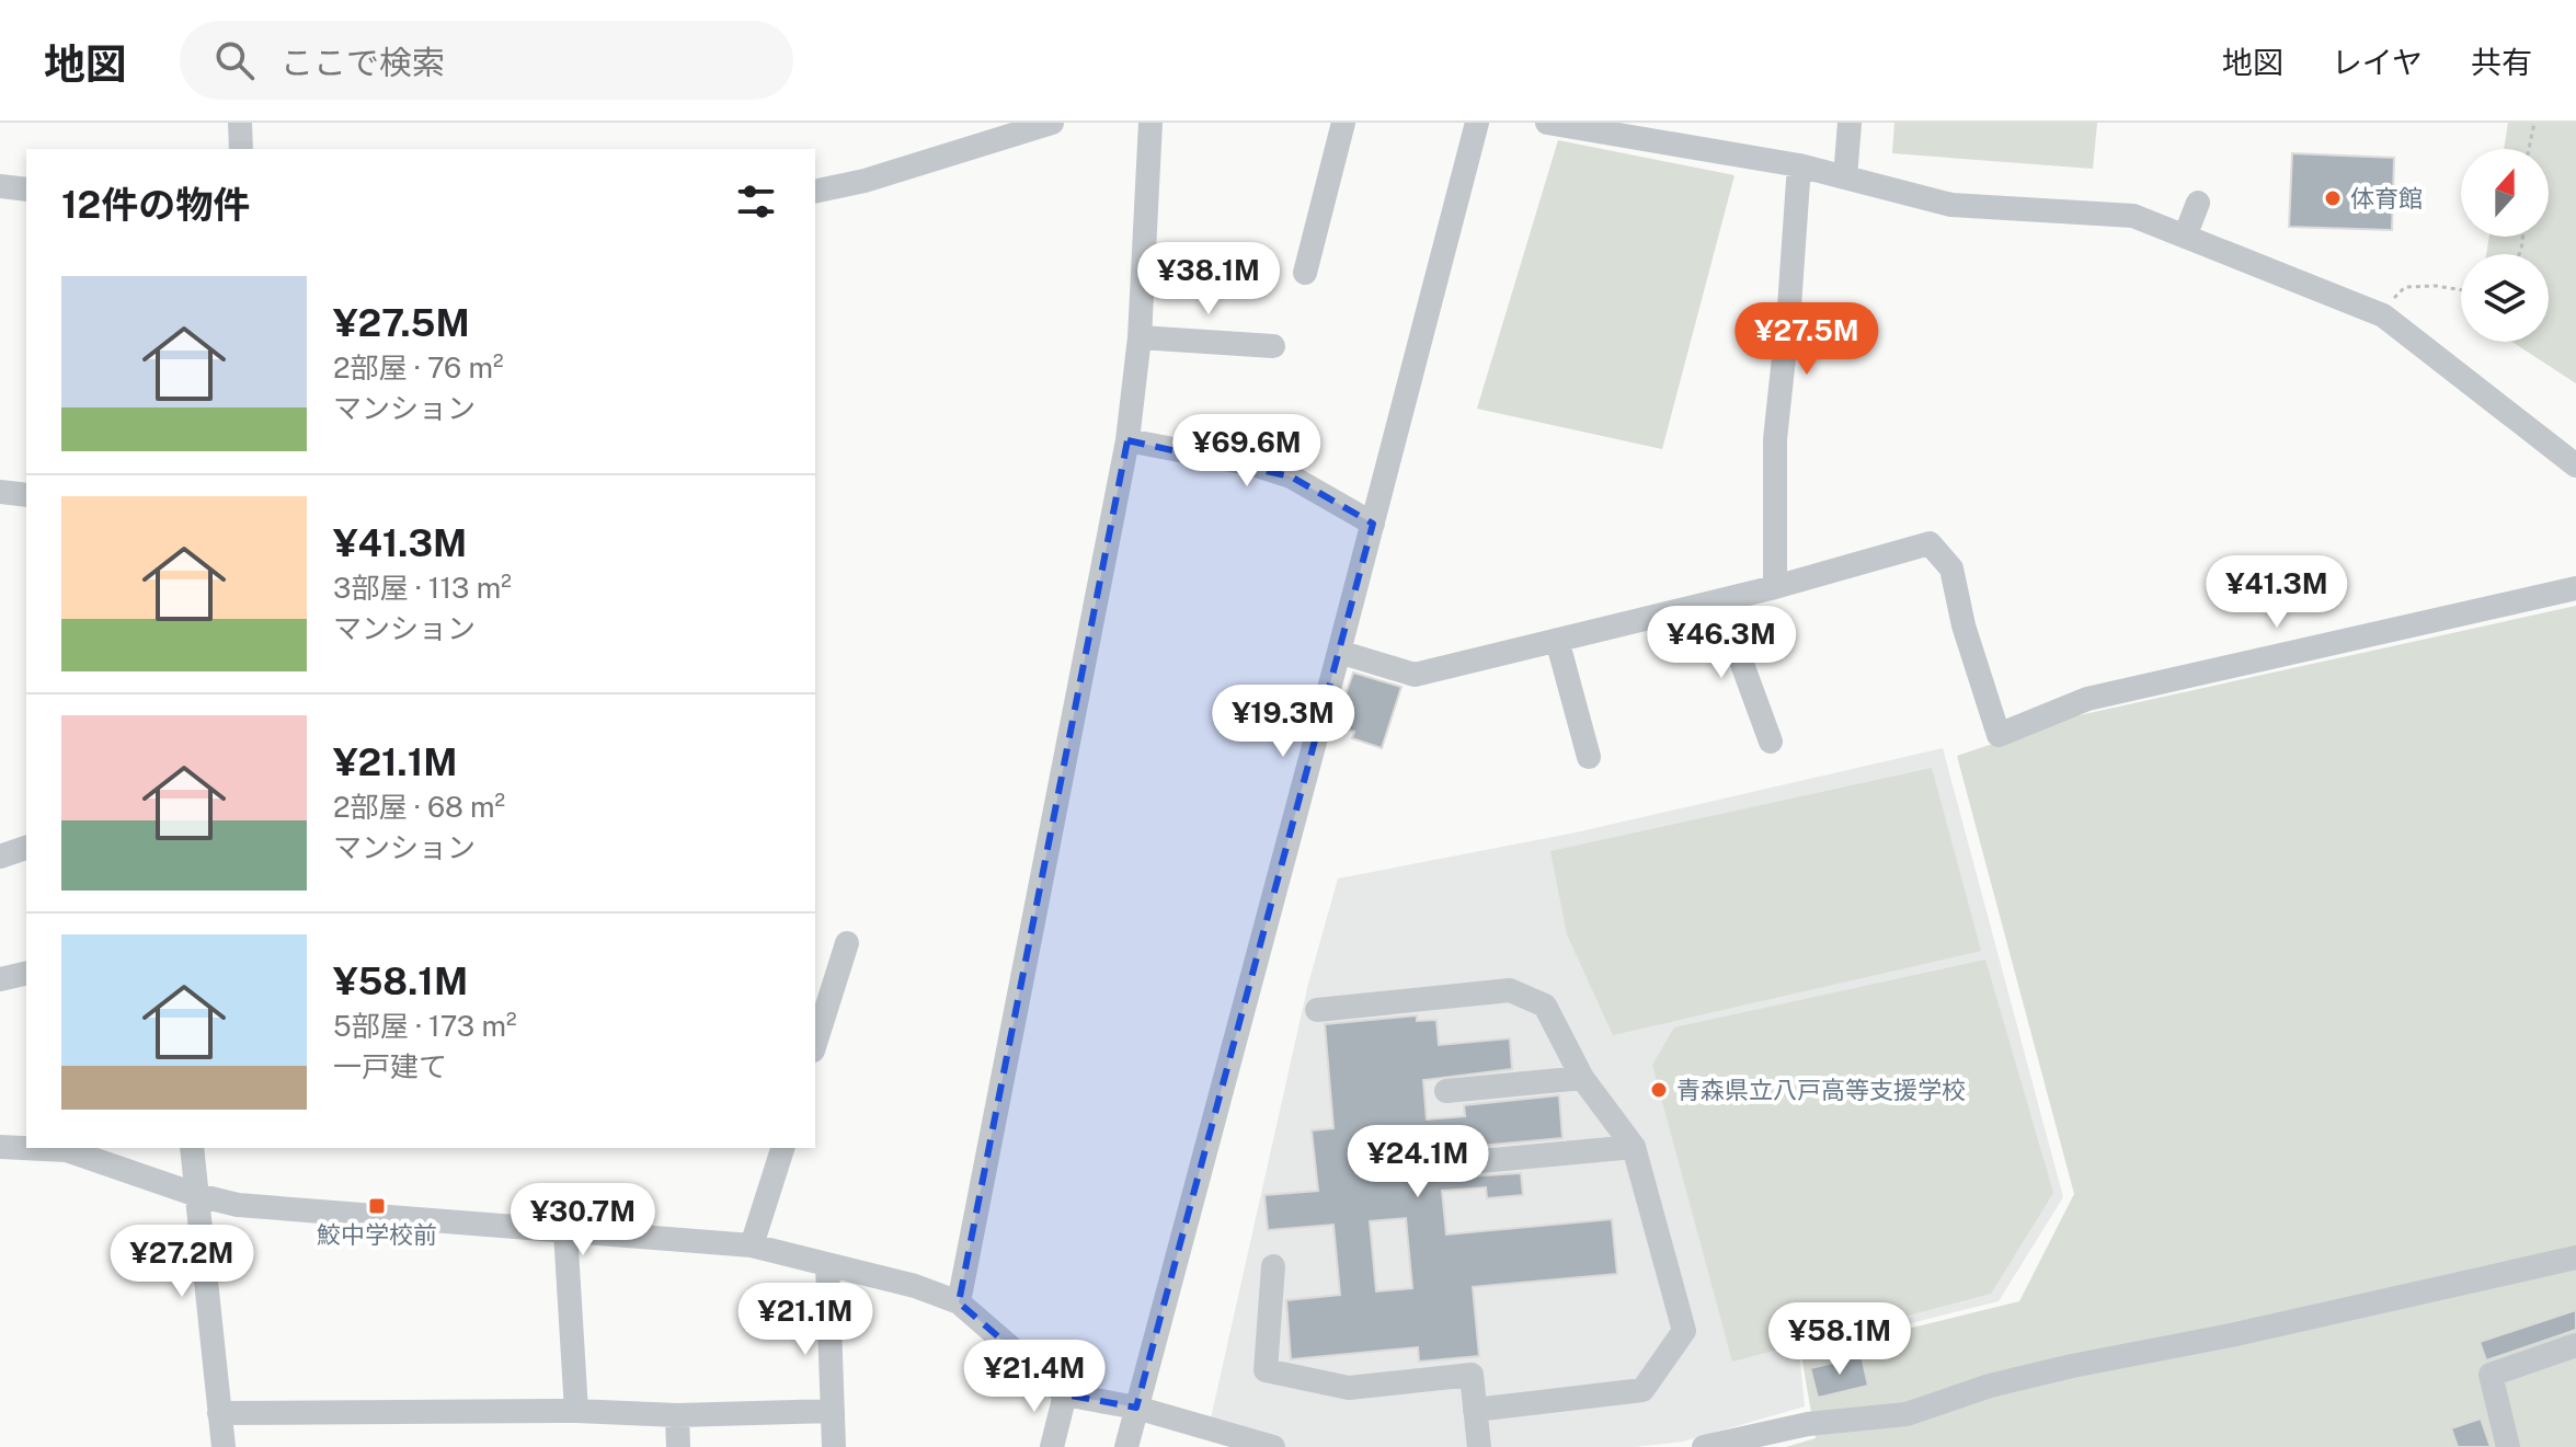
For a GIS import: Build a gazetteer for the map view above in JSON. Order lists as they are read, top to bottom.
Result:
{
  "places": {
    "other": ["体育館", "青森県立八戸高等支援学校"],
    "transit": ["鮫中学校前"]
  },
  "north": "top",
  "page": {
    "header": "地図",
    "search": "ここで検索",
    "nav": ["地図", "レイヤ", "共有"],
    "heading": "12件の物件",
    "price": [
      "¥38.1M",
      "¥27.5M",
      "¥69.6M",
      "¥41.3M",
      "¥46.3M",
      "¥19.3M",
      "¥24.1M",
      "¥30.7M",
      "¥27.2M",
      "¥21.1M",
      "¥58.1M",
      "¥21.4M"
    ],
    "list": [
      {
        "name": "¥27.5M",
        "note": "2部屋 · 76 m² · マンション"
      },
      {
        "name": "¥41.3M",
        "note": "3部屋 · 113 m² · マンション"
      },
      {
        "name": "¥21.1M",
        "note": "2部屋 · 68 m² · マンション"
      },
      {
        "name": "¥58.1M",
        "note": "5部屋 · 173 m² · 一戸建て"
      }
    ]
  }
}
